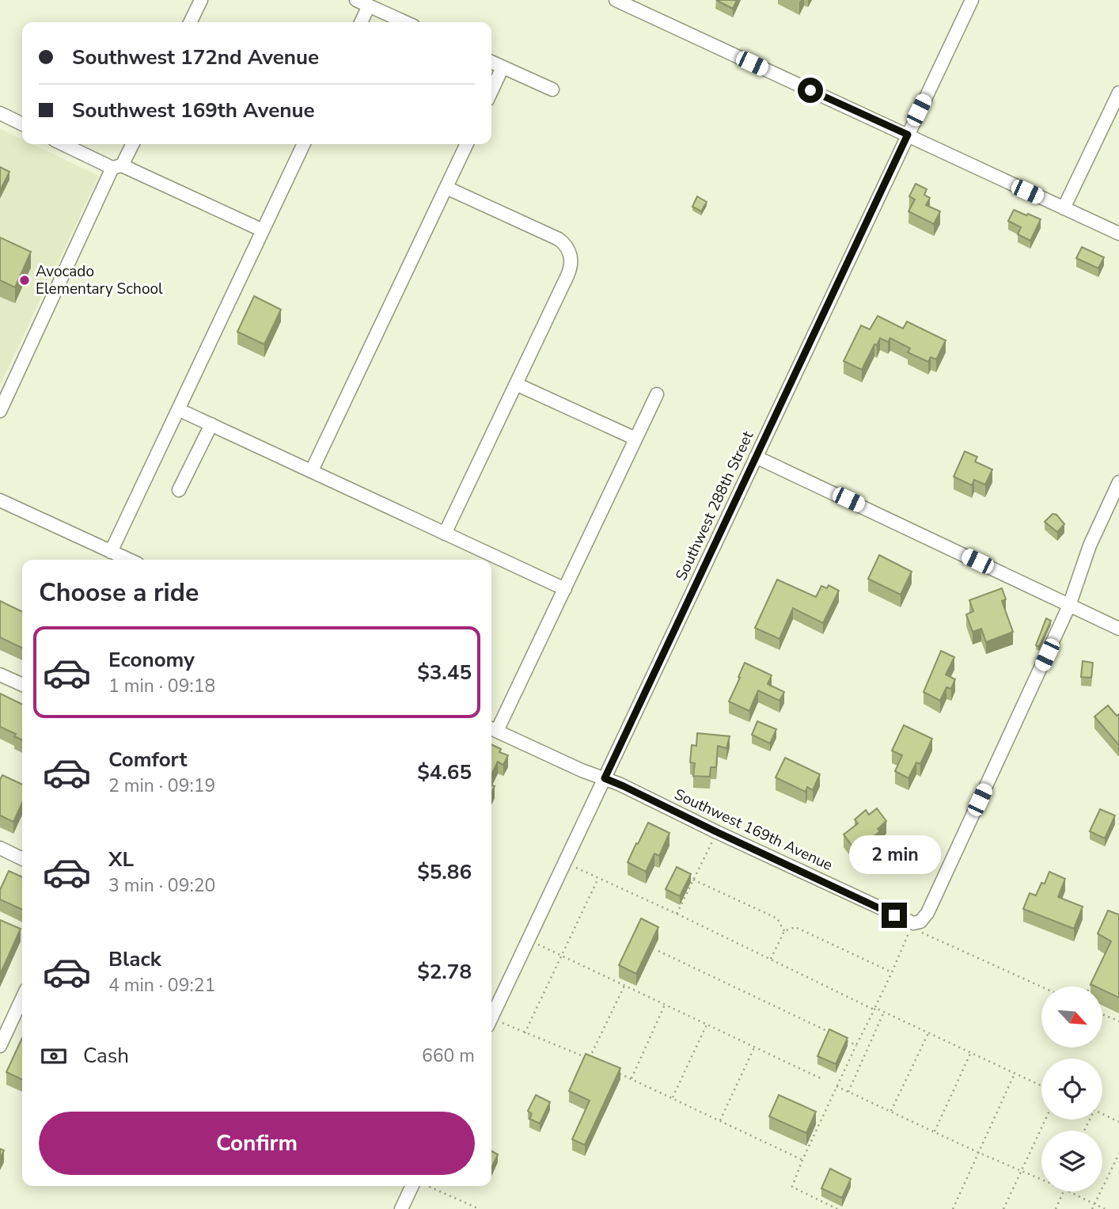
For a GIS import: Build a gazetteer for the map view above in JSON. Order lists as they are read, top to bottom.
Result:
{
  "streets": {
    "street": ["Southwest 288th Street", "Southwest 169th Avenue"]
  },
  "crossings": [
    ["Southwest 288th Street", "Southwest 169th Avenue"]
  ],
  "places": ["Avocado Elementary School"],
  "north": "bottom right",
  "page": {
    "banner": ["Southwest 172nd Avenue", "Southwest 169th Avenue"],
    "heading": "Choose a ride",
    "list": [
      {
        "name": "Economy",
        "note": "1 min · 09:18",
        "value": "$3.45"
      },
      {
        "name": "Comfort",
        "note": "2 min · 09:19",
        "value": "$4.65"
      },
      {
        "name": "XL",
        "note": "3 min · 09:20",
        "value": "$5.86"
      },
      {
        "name": "Black",
        "note": "4 min · 09:21",
        "value": "$2.78"
      }
    ],
    "bubble": "2 min",
    "pay": ["Cash", "660 m"],
    "buttons": "Confirm"
  }
}
